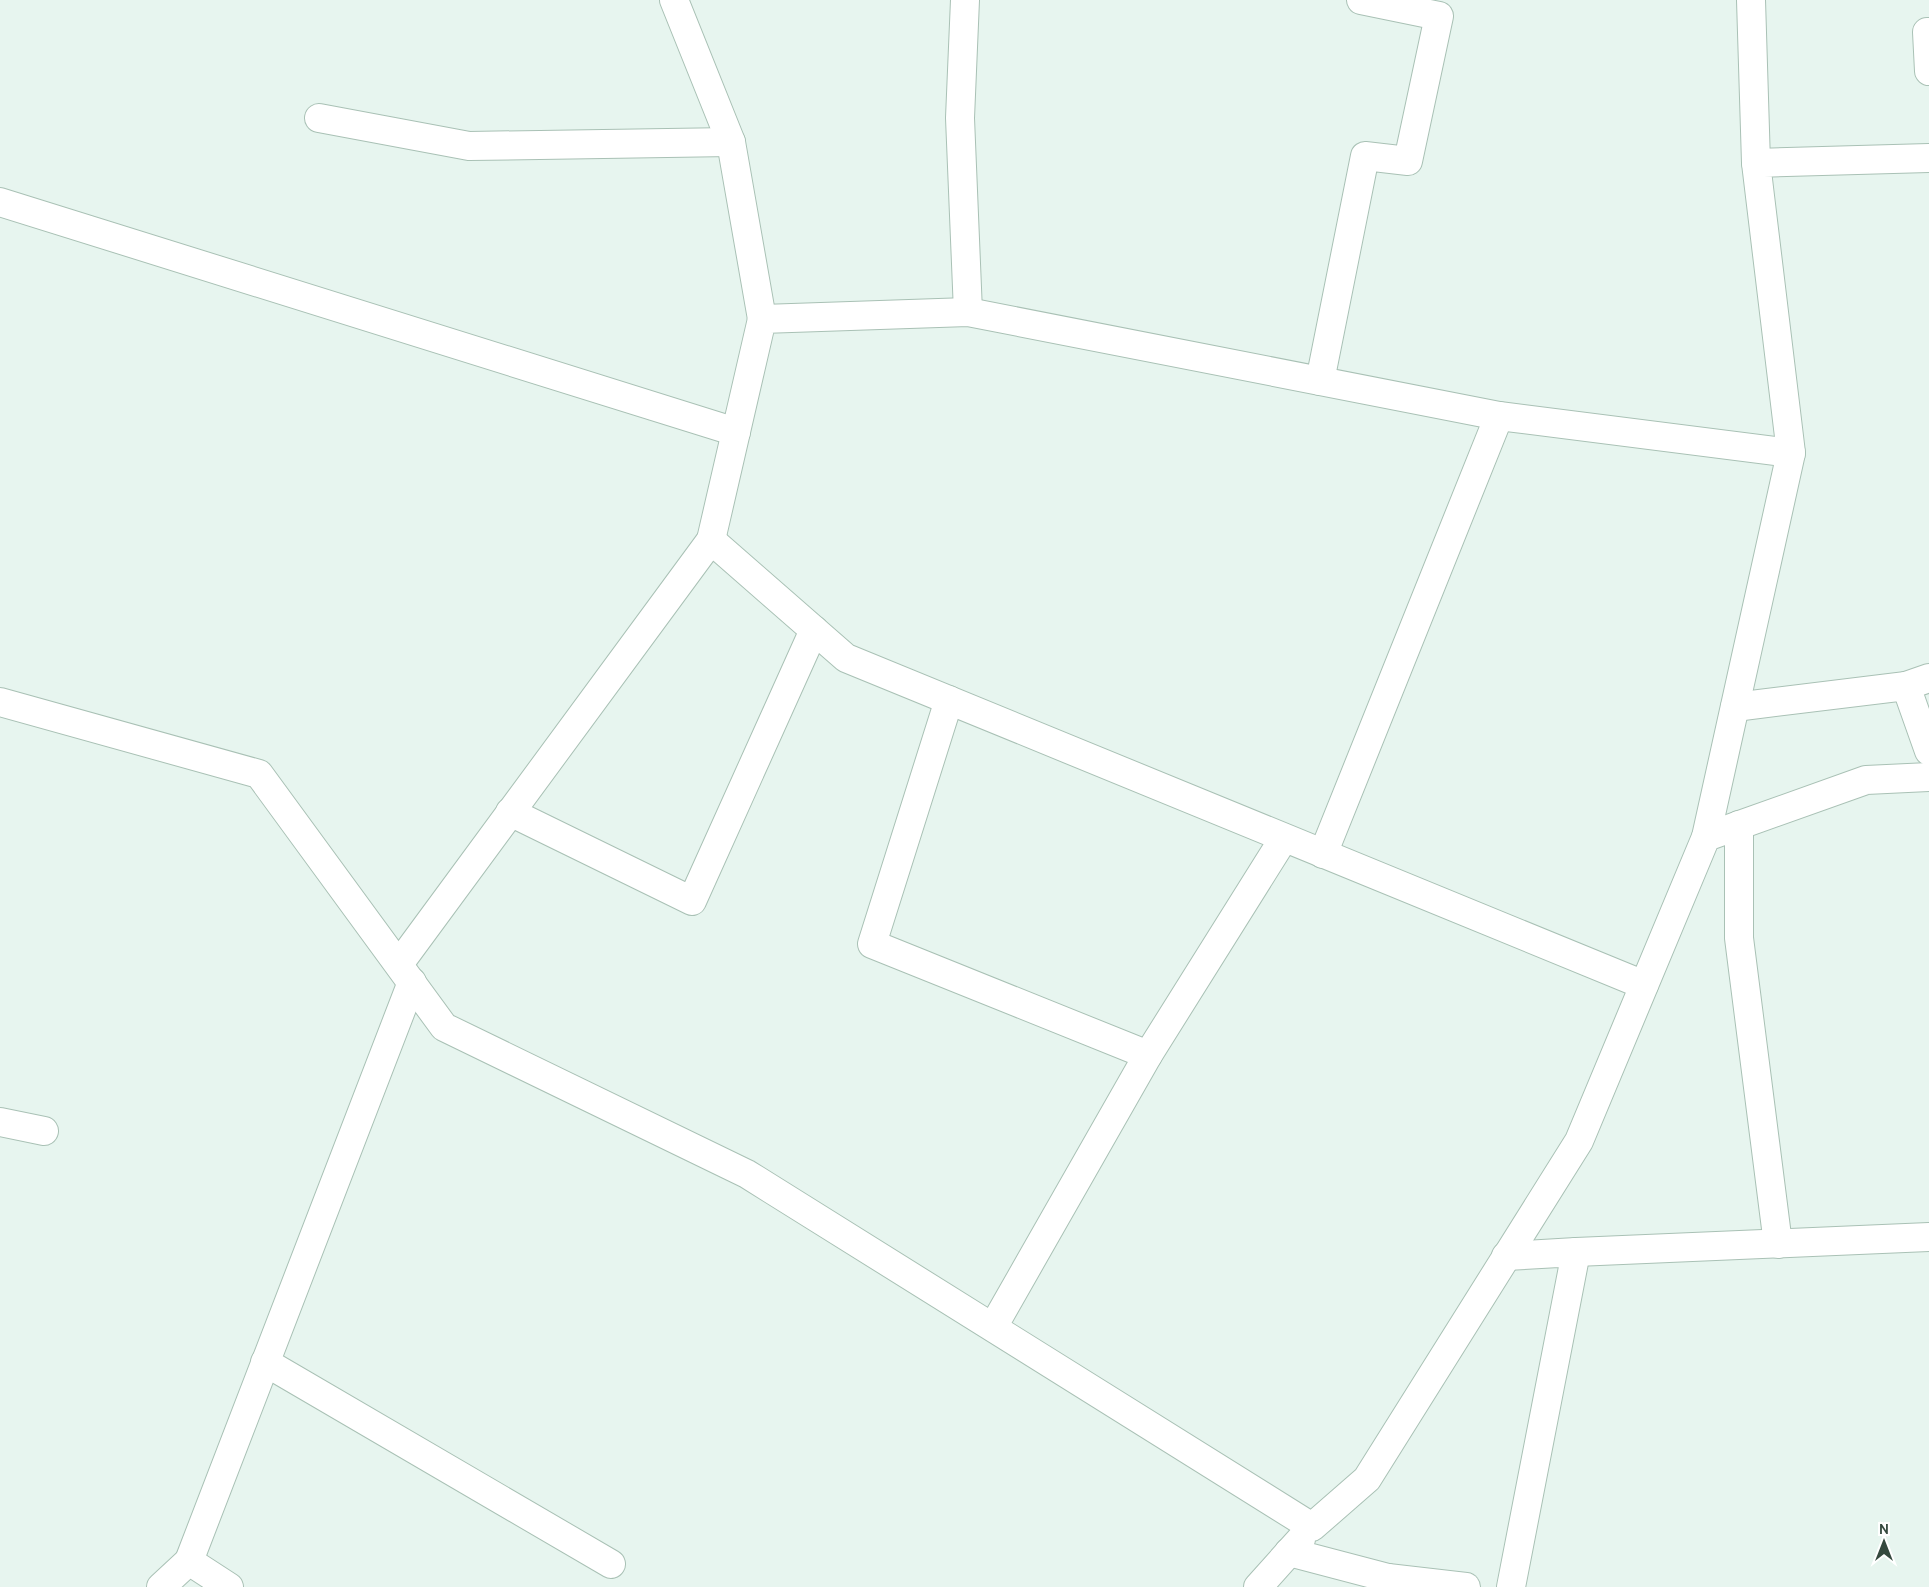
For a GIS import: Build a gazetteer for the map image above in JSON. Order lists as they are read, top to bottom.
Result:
{
  "north": "top"
}
